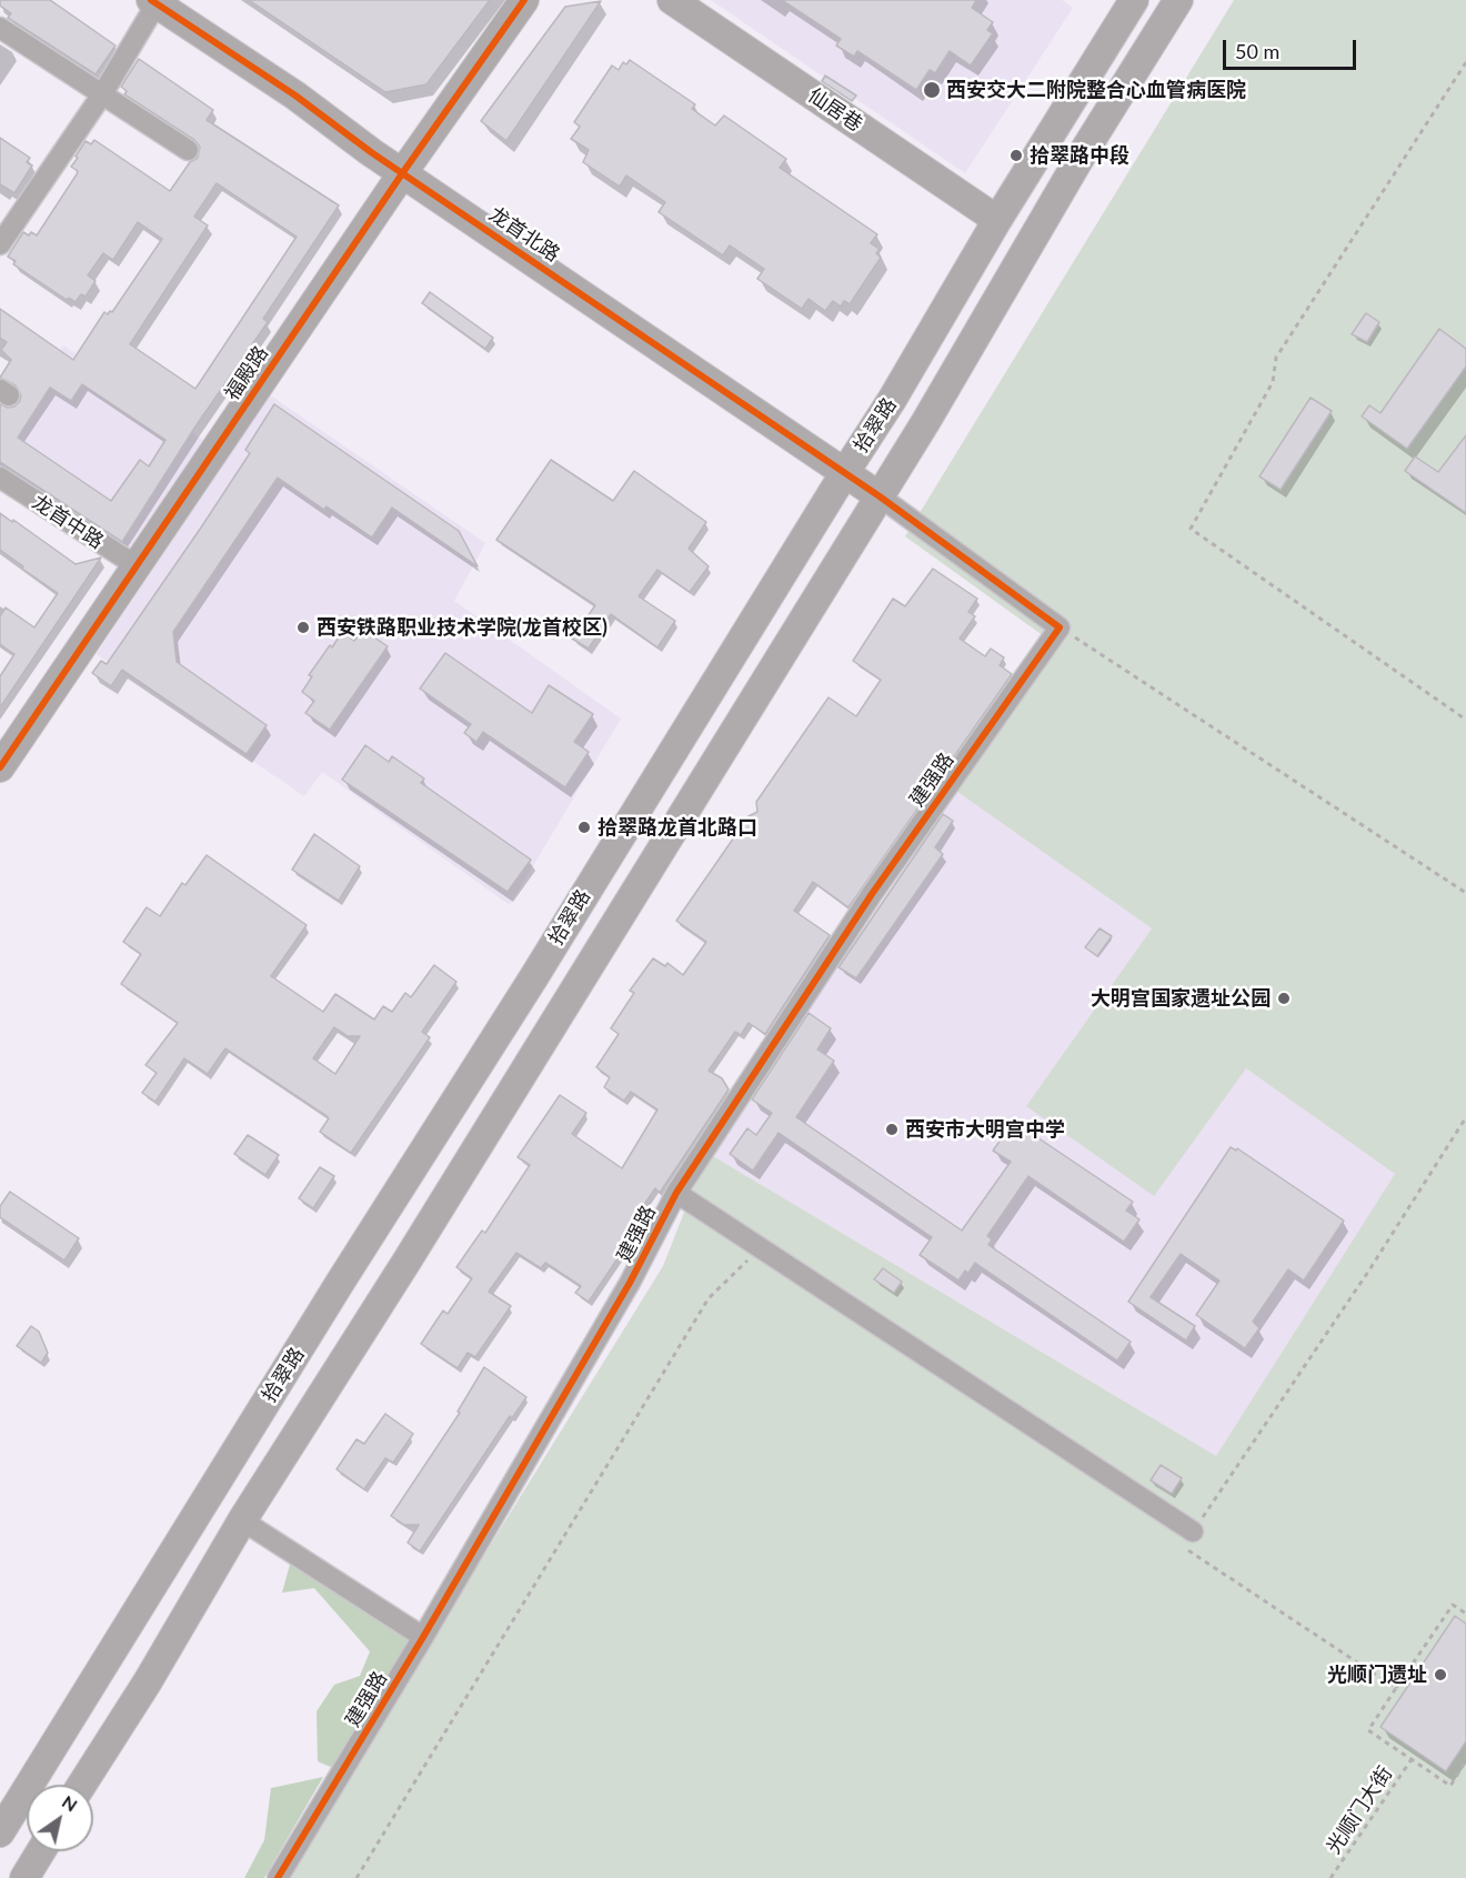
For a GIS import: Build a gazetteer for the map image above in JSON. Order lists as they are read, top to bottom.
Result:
{
  "streets": {
    "main road": [
      "仙居巷",
      "龙首北路",
      "福殿路",
      "拾翠路"
    ],
    "street": ["龙首中路", "建强路"],
    "path": ["光顺门大街"]
  },
  "crossings": [
    ["仙居巷", "拾翠路"],
    ["龙首北路", "福殿路"],
    ["龙首北路", "拾翠路"],
    ["福殿路", "龙首中路"]
  ],
  "places": [
    "西安交大二附院整合心血管病医院",
    "拾翠路中段",
    "西安铁路职业技术学院(龙首校区)",
    "拾翠路龙首北路口",
    "大明宫国家遗址公园",
    "西安市大明宫中学",
    "光顺门遗址"
  ],
  "scale_bar": "50 m",
  "north": "top right"
}
